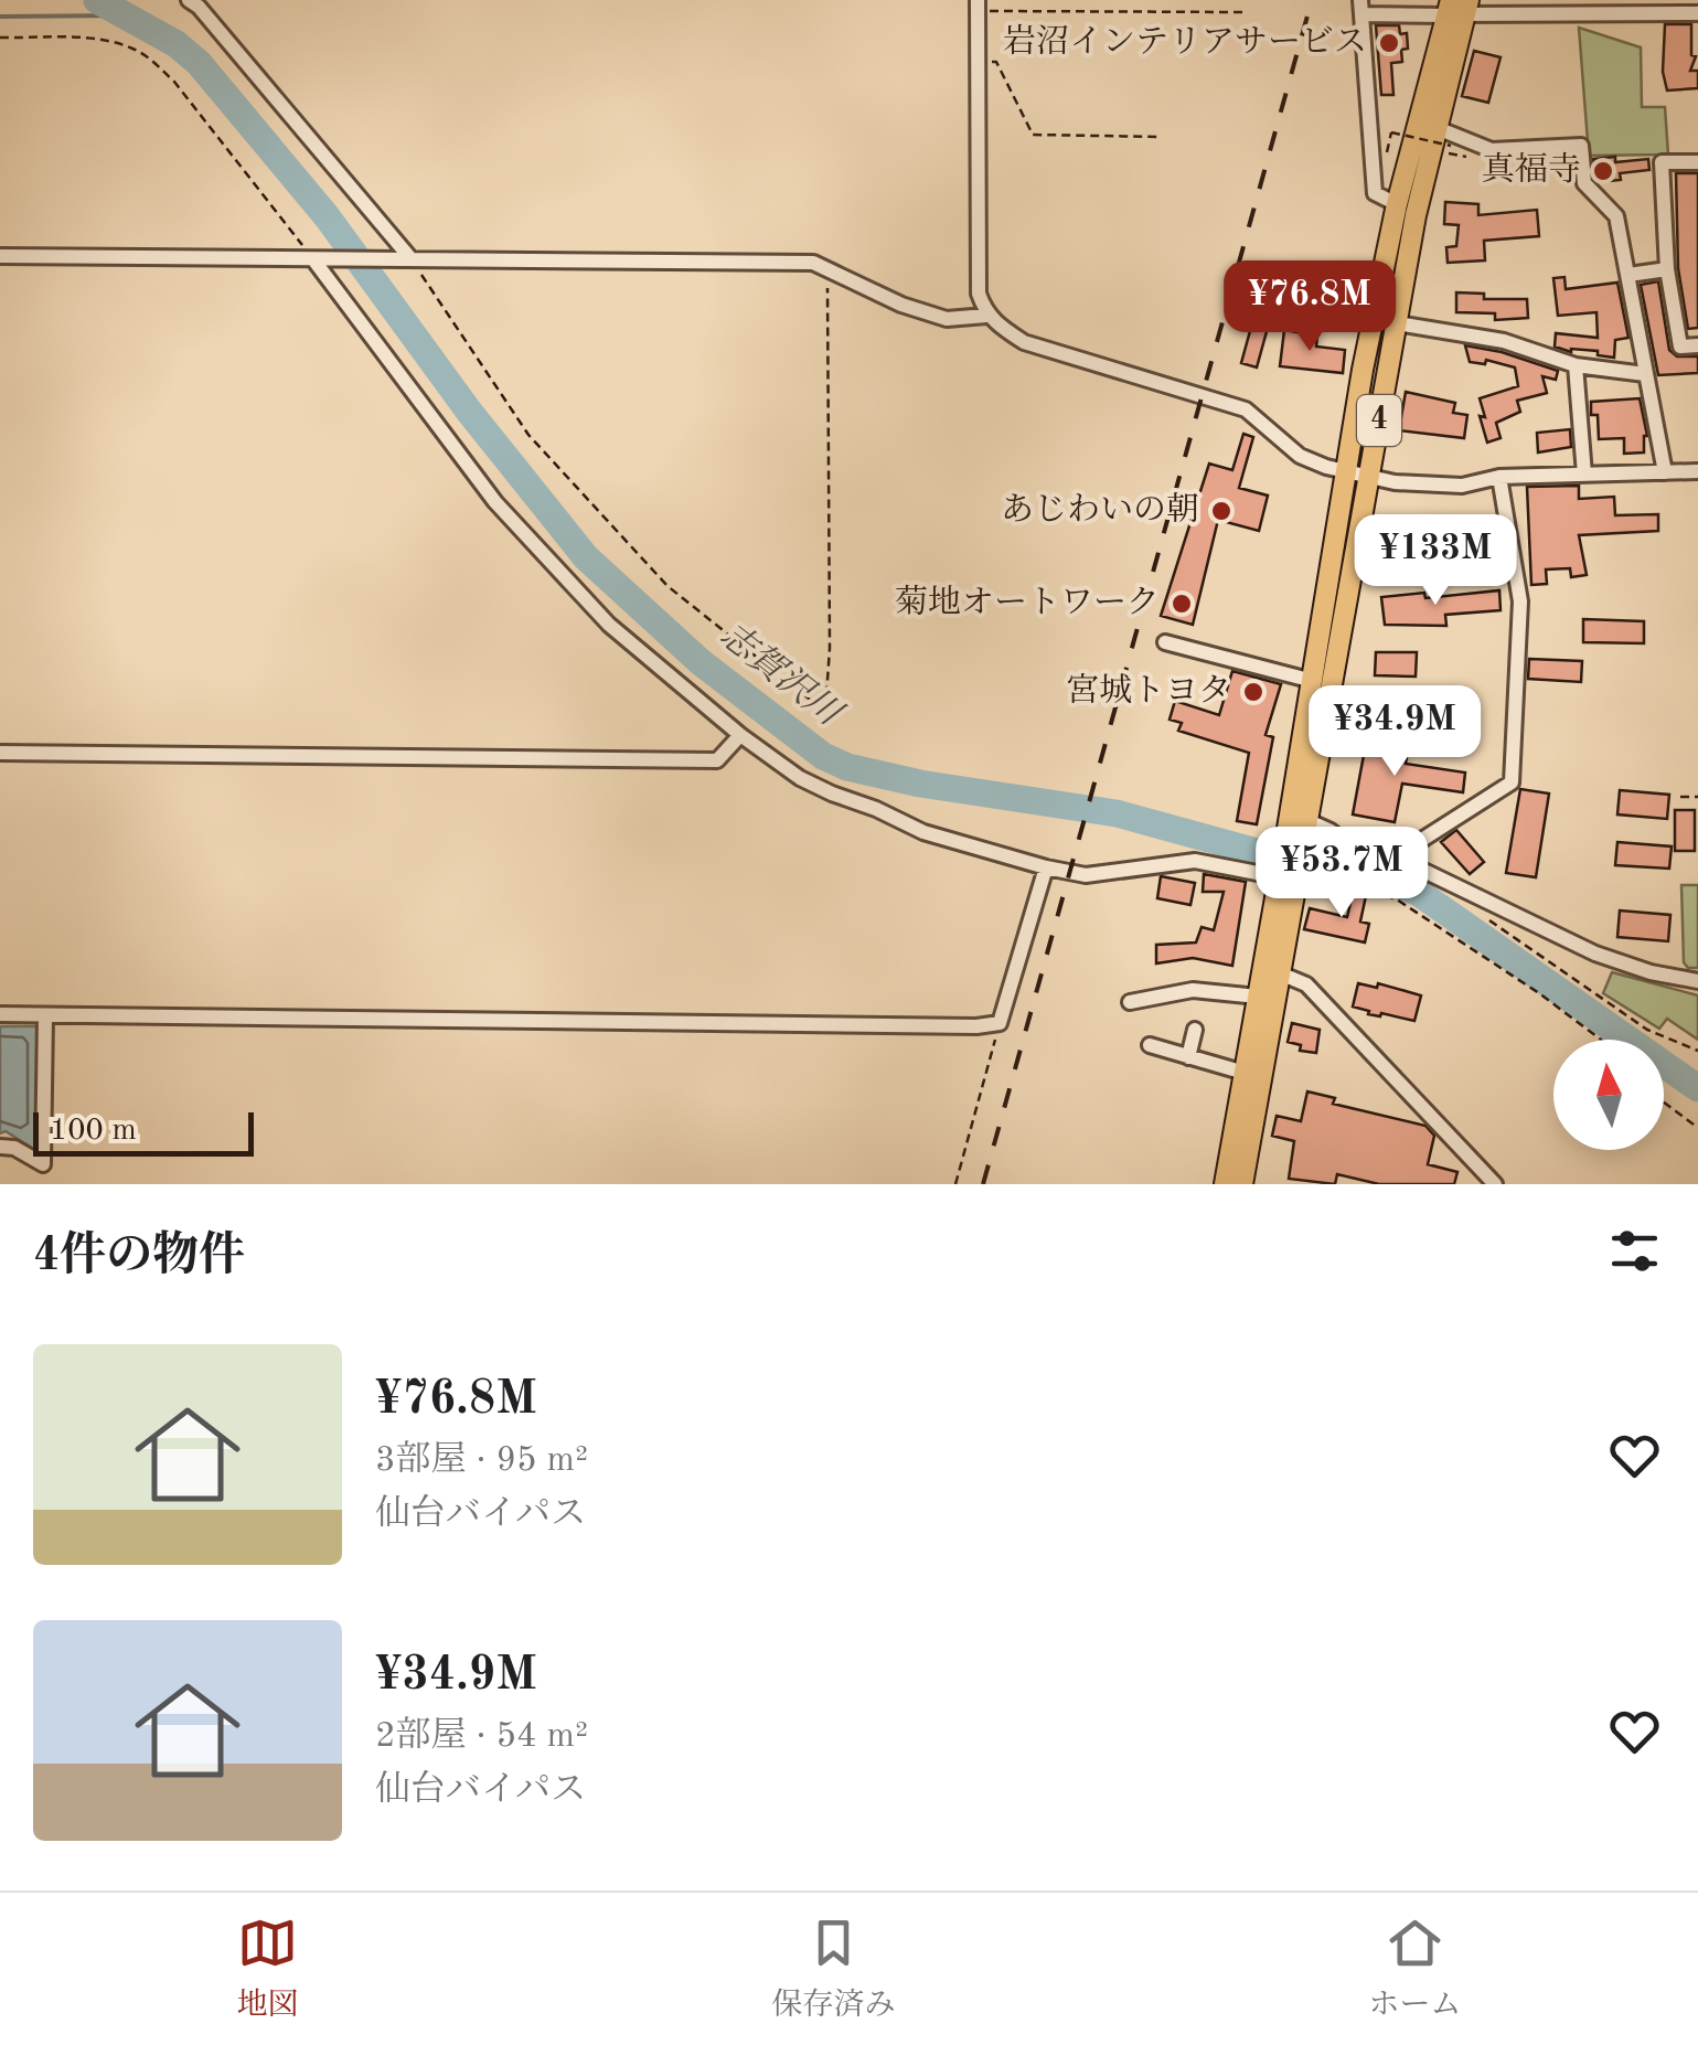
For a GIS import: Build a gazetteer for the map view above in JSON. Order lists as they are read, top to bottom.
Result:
{
  "streets": {
    "highway": ["4"]
  },
  "water": ["志賀沢川"],
  "places": [
    "岩沼インテリアサービス",
    "真福寺",
    "あじわいの朝",
    "菊地オートワーク",
    "宮城トヨタ"
  ],
  "scale_bar": "100 m",
  "north": "top",
  "page": {
    "price": [
      "¥76.8M",
      "¥133M",
      "¥34.9M",
      "¥53.7M"
    ],
    "scale": "100 m",
    "heading": "4件の物件",
    "list": [
      {
        "name": "¥76.8M",
        "note": "3部屋 · 95 m² · 仙台バイパス"
      },
      {
        "name": "¥34.9M",
        "note": "2部屋 · 54 m² · 仙台バイパス"
      }
    ],
    "tabs": ["地図", "保存済み", "ホーム"]
  }
}
